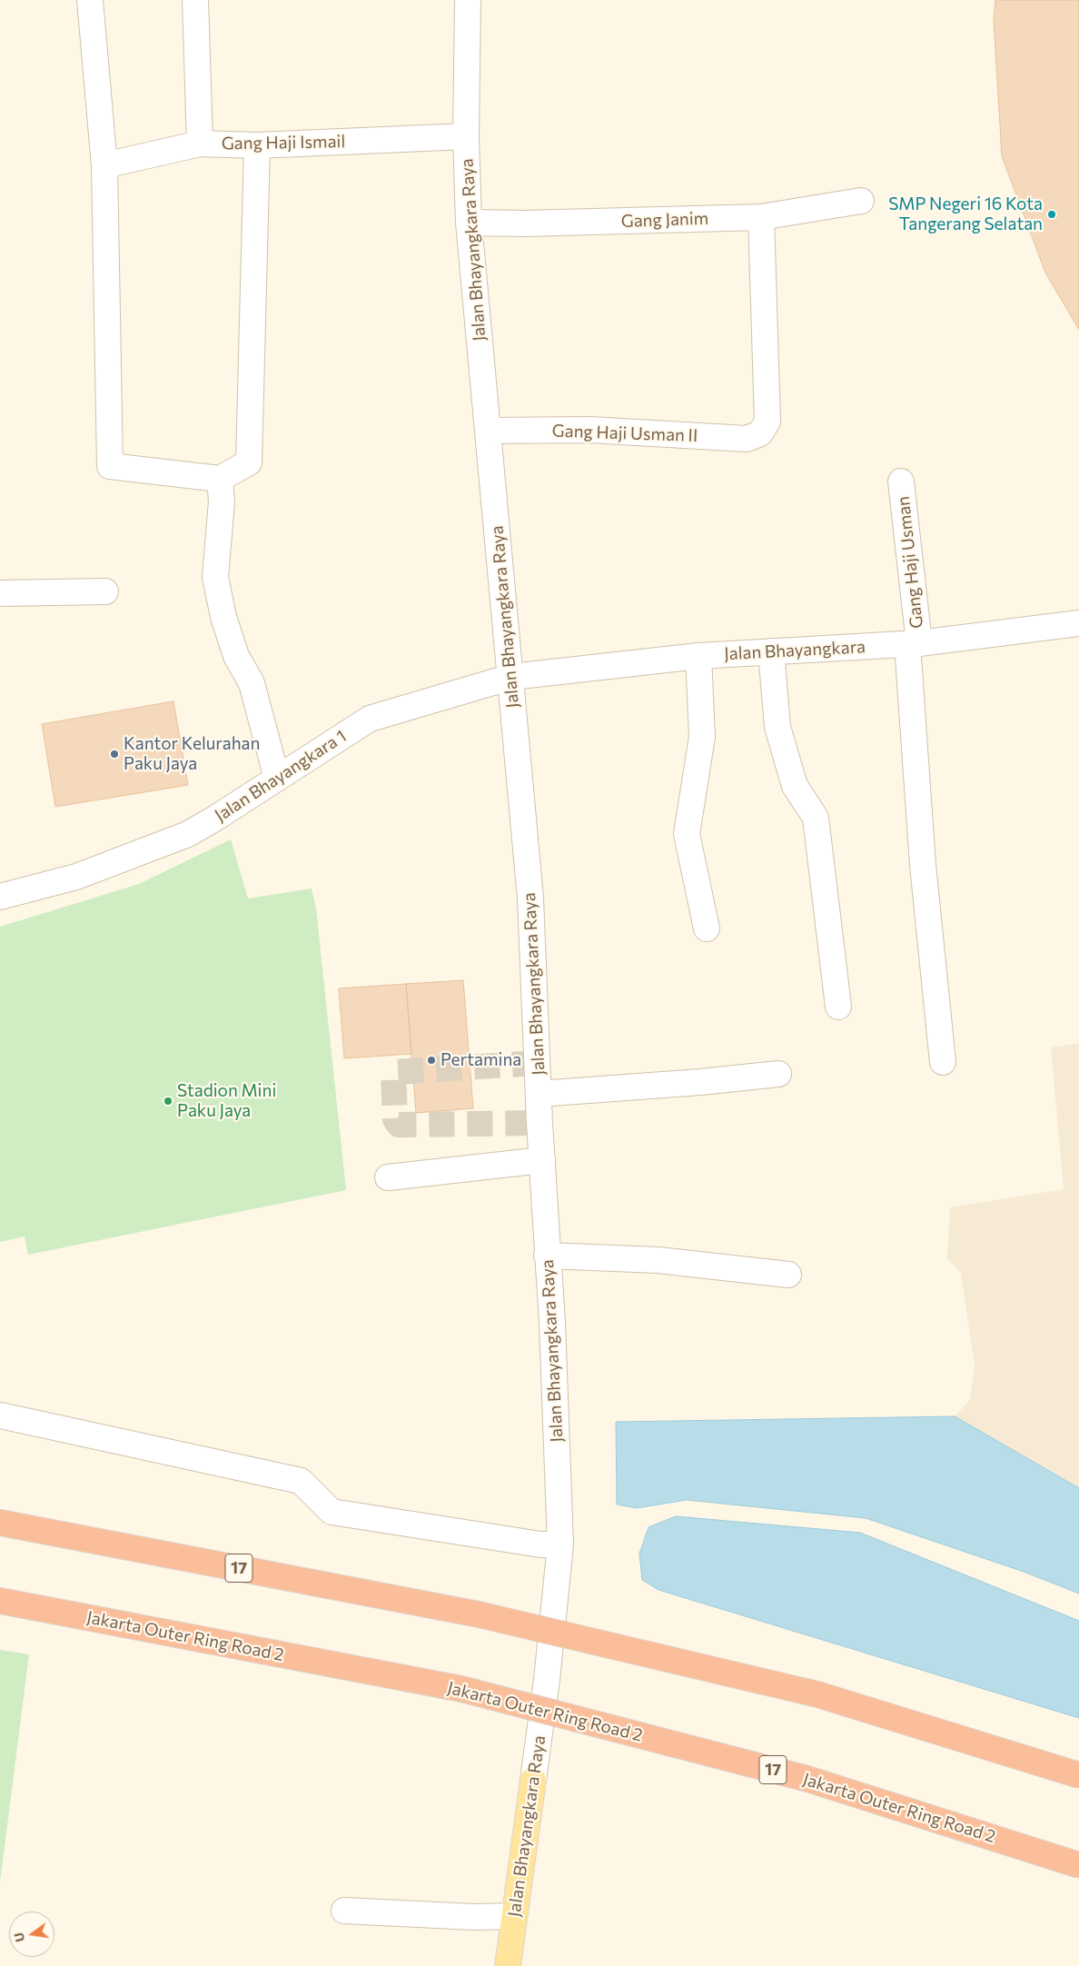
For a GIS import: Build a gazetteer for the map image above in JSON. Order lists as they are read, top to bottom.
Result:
{
  "streets": {
    "highway": ["17", "Jakarta Outer Ring Road 2"],
    "main road": ["Jalan Bhayangkara Raya"],
    "street": [
      "Gang Haji Ismail",
      "Gang Janim",
      "Gang Haji Usman II",
      "Gang Haji Usman",
      "Jalan Bhayangkara",
      "Jalan Bhayangkara 1"
    ]
  },
  "crossings": [
    ["Gang Haji Ismail", "Jalan Bhayangkara Raya"],
    ["Gang Janim", "Jalan Bhayangkara Raya"],
    ["Gang Janim", "Gang Haji Usman II"],
    ["Jalan Bhayangkara Raya", "Gang Haji Usman II"],
    ["Jalan Bhayangkara Raya", "Jalan Bhayangkara"],
    ["Jalan Bhayangkara Raya", "Jalan Bhayangkara 1"],
    ["Gang Haji Usman", "Jalan Bhayangkara"],
    ["Jalan Bhayangkara", "Jalan Bhayangkara 1"]
  ],
  "places": [
    "SMP Negeri 16 Kota Tangerang Selatan",
    "Kantor Kelurahan Paku Jaya",
    "Pertamina",
    "Stadion Mini Paku Jaya"
  ],
  "north": "left"
}
